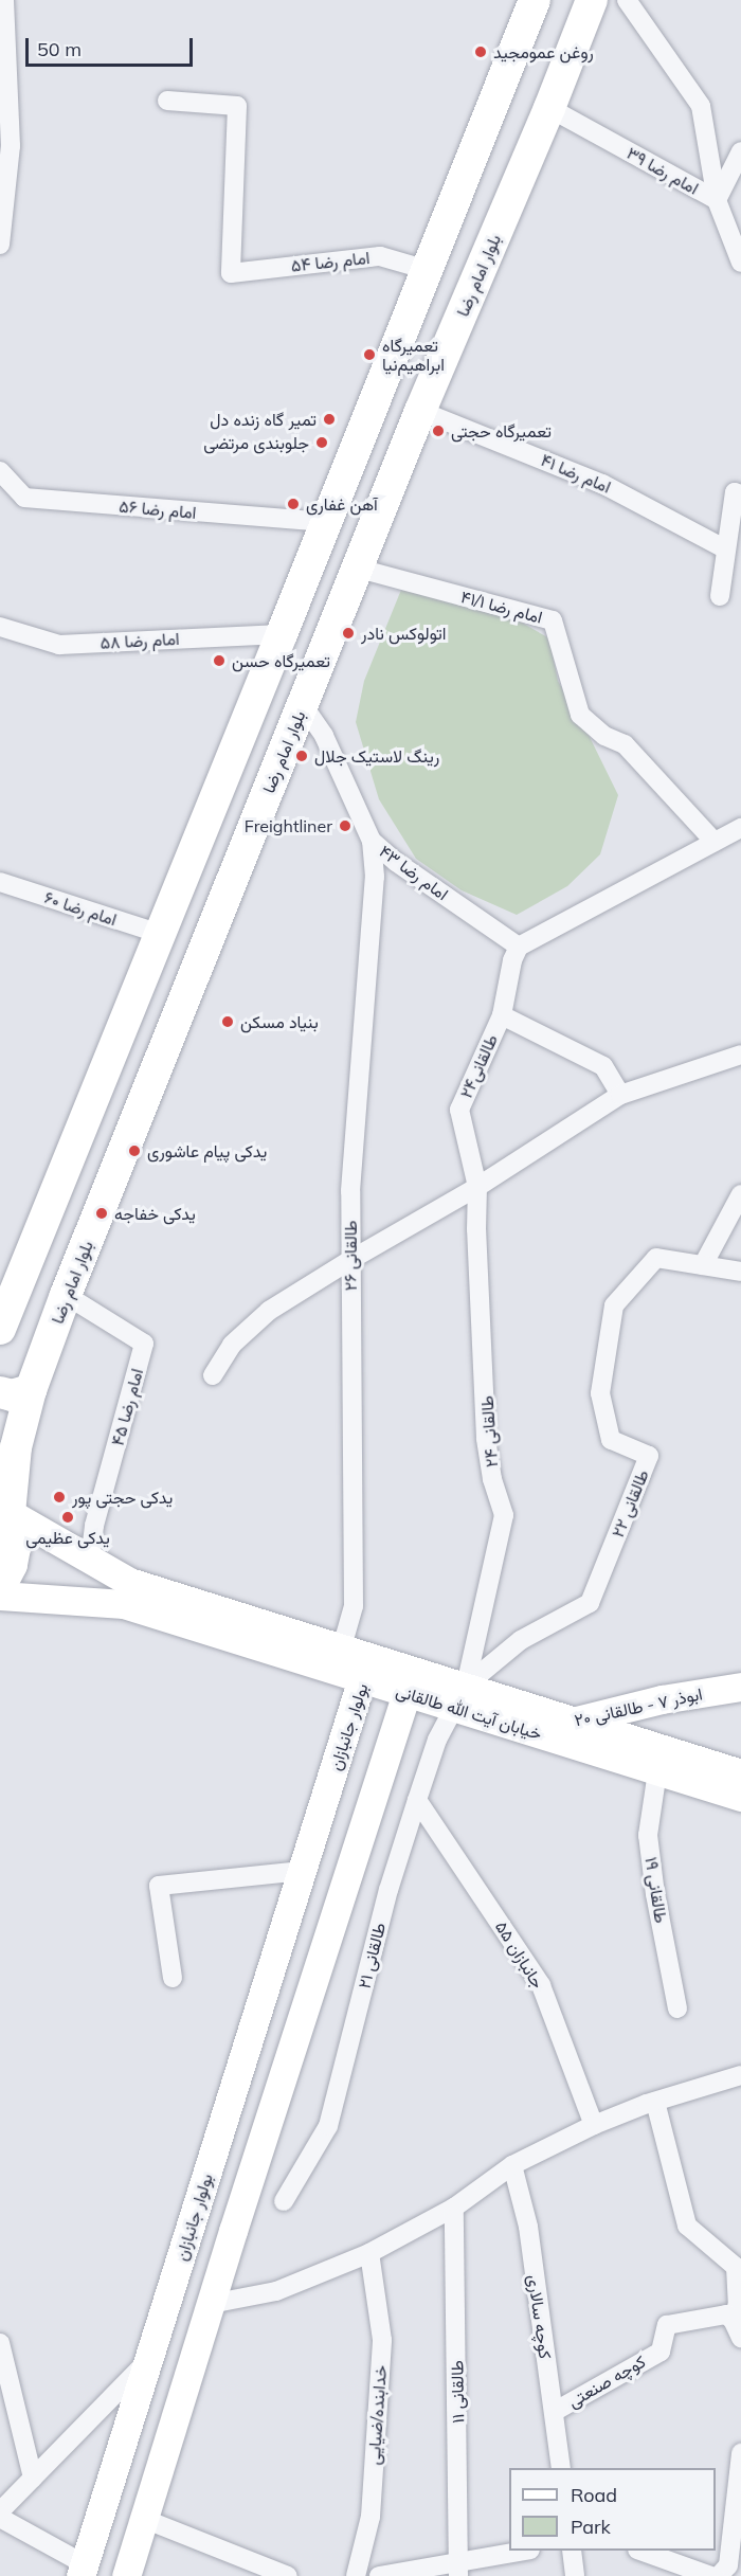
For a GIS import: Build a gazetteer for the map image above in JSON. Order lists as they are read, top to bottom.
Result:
{
  "streets": {
    "main road": [
      "بلوار امام رضا",
      "ابوذر ۷ - طالقانی ۲۰",
      "خیابان آیت الله طالقانی",
      "بولوار جانبازان"
    ],
    "street": [
      "امام رضا ۳۹",
      "امام رضا ۵۴",
      "امام رضا ۴۱",
      "امام رضا ۵۶",
      "امام رضا ۴۱/۱",
      "امام رضا ۵۸",
      "امام رضا ۴۳",
      "امام رضا ۶۰",
      "طالقانی۲۴",
      "طالقانی ۲۶",
      "امام رضا ۴۵",
      "طالقانی ۲۴",
      "طالقانی ۲۲",
      "طالقانی ۱۹",
      "جانبازان ۵۵",
      "طالقانی ۲۱",
      "کوچه سالاری",
      "کوچه صنعتی",
      "طالقانی ۱۱",
      "خدابنده/ضیایی"
    ]
  },
  "crossings": [
    ["امام رضا ۳۹", "بلوار امام رضا"],
    ["بلوار امام رضا", "امام رضا ۴۱"],
    ["بلوار امام رضا", "امام رضا ۴۱/۱"],
    ["بلوار امام رضا", "امام رضا ۴۳"],
    ["بلوار امام رضا", "امام رضا ۴۵"],
    ["امام رضا ۴۳", "طالقانی۲۴"],
    ["امام رضا ۴۳", "طالقانی ۲۶"],
    ["طالقانی۲۴", "طالقانی ۲۴"],
    ["طالقانی ۲۶", "خیابان آیت الله طالقانی"],
    ["طالقانی ۲۴", "طالقانی ۲۲"],
    ["طالقانی ۲۴", "خیابان آیت الله طالقانی"],
    ["طالقانی ۲۴", "طالقانی ۲۱"],
    ["طالقانی ۲۲", "خیابان آیت الله طالقانی"],
    ["طالقانی ۲۲", "طالقانی ۲۱"],
    ["ابوذر ۷ - طالقانی ۲۰", "خیابان آیت الله طالقانی"],
    ["خیابان آیت الله طالقانی", "بولوار جانبازان"],
    ["خیابان آیت الله طالقانی", "طالقانی ۱۹"],
    ["خیابان آیت الله طالقانی", "طالقانی ۲۱"],
    ["جانبازان ۵۵", "طالقانی ۲۱"],
    ["کوچه سالاری", "کوچه صنعتی"]
  ],
  "places": [
    "روغن عمومجید",
    "تعمیرگاه ابراهیم‌نیا",
    "تمیر گاه زنده دل",
    "تعمیرگاه حجتی",
    "جلوبندی مرتضی",
    "آهن غفاری",
    "اتولوکس نادر",
    "تعمیرگاه حسن",
    "رینگ لاستیک جلال",
    "Freightliner",
    "بنیاد مسکن",
    "یدکی پیام عاشوری",
    "یدکی خفاجه",
    "یدکی حجتی پور",
    "یدکی عظیمی"
  ],
  "legend": ["Road", "Park"],
  "scale_bar": "50 m"
}
